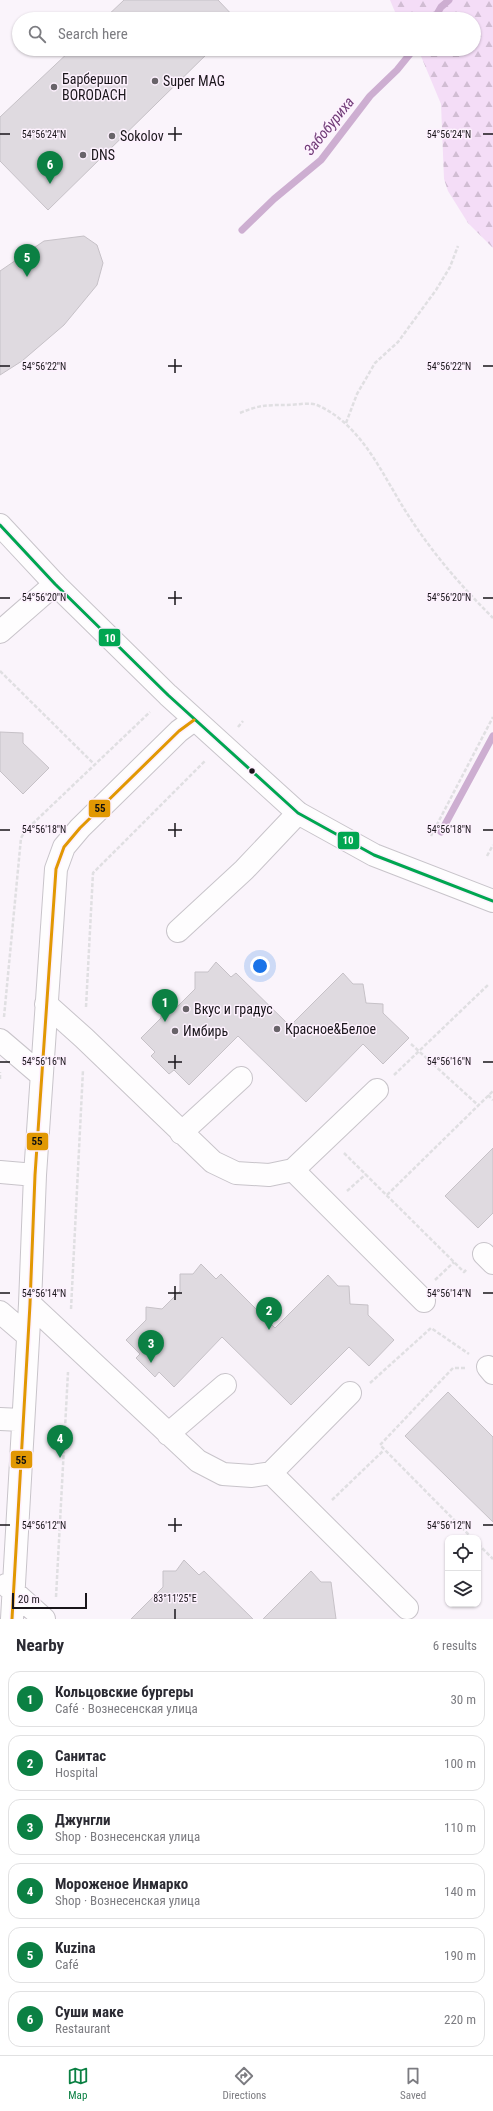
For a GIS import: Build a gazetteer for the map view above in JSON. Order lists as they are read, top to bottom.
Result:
{
  "water": ["Забобуриха"],
  "places": [
    "Super MAG",
    "Барбершоп BORODACH",
    "Sokolov",
    "DNS",
    "Вкус и градус",
    "Красное&Белое",
    "Имбирь"
  ],
  "lines": ["transit line 10", "transit line 55"],
  "scale_bar": "20 m",
  "page": {
    "search": "Search here",
    "pins": [
      "6",
      "5",
      "1",
      "2",
      "3",
      "4"
    ],
    "scale": "20 m",
    "heading": ["Nearby", "6 results"],
    "list": [
      {
        "mark": "1",
        "name": "Кольцовские бургеры",
        "note": "Café · Вознесенская улица",
        "value": "30 m"
      },
      {
        "mark": "2",
        "name": "Санитас",
        "note": "Hospital",
        "value": "100 m"
      },
      {
        "mark": "3",
        "name": "Джунгли",
        "note": "Shop · Вознесенская улица",
        "value": "110 m"
      },
      {
        "mark": "4",
        "name": "Мороженое Инмарко",
        "note": "Shop · Вознесенская улица",
        "value": "140 m"
      },
      {
        "mark": "5",
        "name": "Kuzina",
        "note": "Café",
        "value": "190 m"
      },
      {
        "mark": "6",
        "name": "Суши маке",
        "note": "Restaurant",
        "value": "220 m"
      }
    ],
    "nav": ["Map", "Directions", "Saved"]
  },
  "coordinates": [
    "54°56'24\"N",
    "54°56'22\"N",
    "54°56'20\"N",
    "54°56'18\"N",
    "54°56'16\"N",
    "54°56'14\"N",
    "54°56'12\"N",
    "83°11'25\"E"
  ]
}
